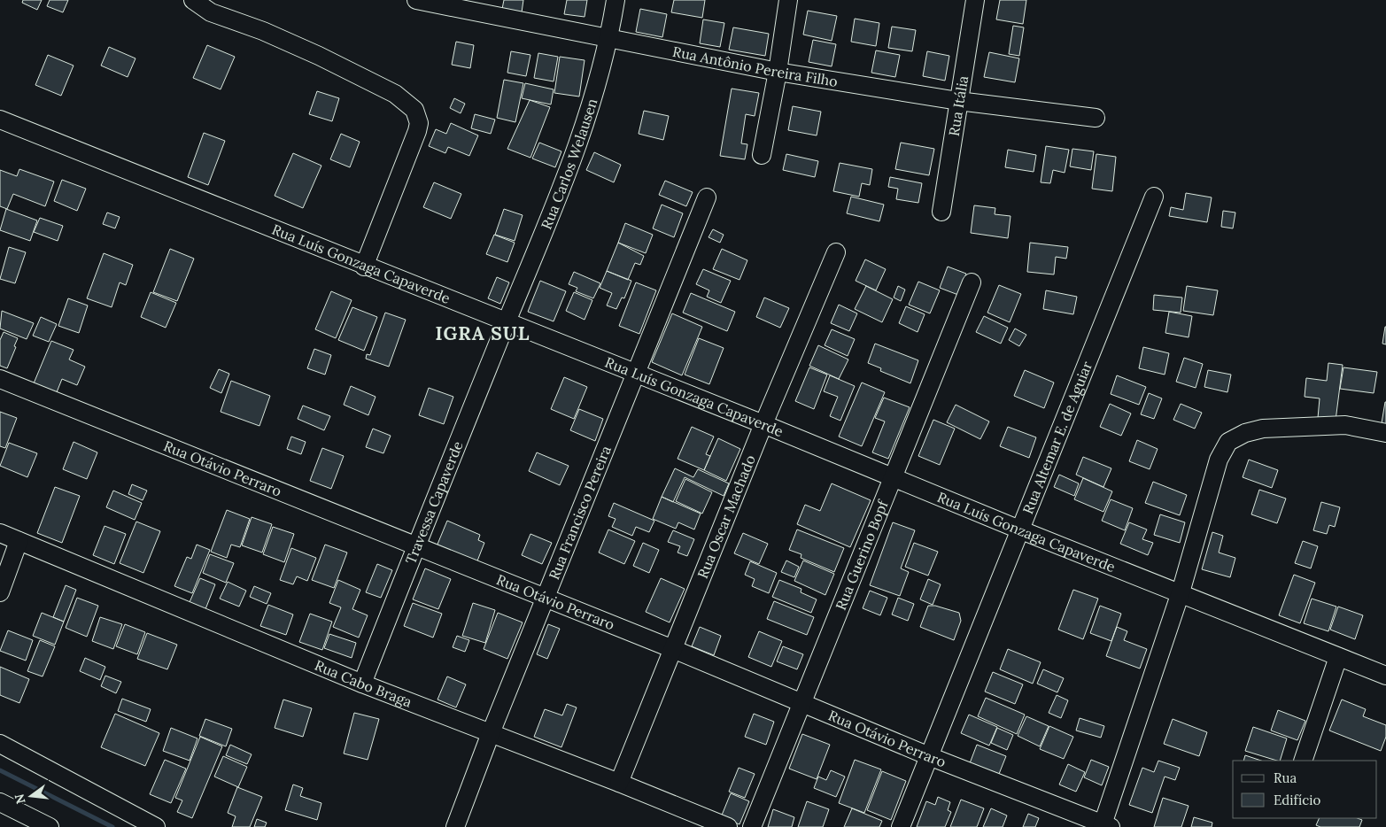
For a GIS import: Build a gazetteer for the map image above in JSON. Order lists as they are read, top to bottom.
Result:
{
  "streets": {
    "street": [
      "Rua Antônio Pereira Filho",
      "Rua Itália",
      "Rua Carlos Welausen",
      "Rua Luís Gonzaga Capaverde",
      "Rua Altemar E. de Aguiar",
      "Rua Otávio Perraro",
      "Travessa Capaverde",
      "Rua Francisco Pereira",
      "Rua Oscar Machado",
      "Rua Guerino Bopf",
      "Rua Cabo Braga"
    ]
  },
  "crossings": [
    ["Rua Antônio Pereira Filho", "Rua Itália"],
    ["Rua Antônio Pereira Filho", "Rua Carlos Welausen"],
    ["Rua Carlos Welausen", "Rua Luís Gonzaga Capaverde"],
    ["Rua Carlos Welausen", "Travessa Capaverde"],
    ["Rua Luís Gonzaga Capaverde", "Rua Altemar E. de Aguiar"],
    ["Rua Luís Gonzaga Capaverde", "Travessa Capaverde"],
    ["Rua Luís Gonzaga Capaverde", "Rua Francisco Pereira"],
    ["Rua Luís Gonzaga Capaverde", "Rua Oscar Machado"],
    ["Rua Luís Gonzaga Capaverde", "Rua Guerino Bopf"],
    ["Rua Altemar E. de Aguiar", "Rua Otávio Perraro"],
    ["Rua Otávio Perraro", "Travessa Capaverde"],
    ["Rua Otávio Perraro", "Rua Francisco Pereira"],
    ["Rua Otávio Perraro", "Rua Oscar Machado"],
    ["Rua Otávio Perraro", "Rua Guerino Bopf"],
    ["Travessa Capaverde", "Rua Cabo Braga"],
    ["Rua Francisco Pereira", "Rua Cabo Braga"],
    ["Rua Oscar Machado", "Rua Cabo Braga"]
  ],
  "districts": ["IGRA SUL"],
  "legend": ["Rua", "Edifício"],
  "north": "left"
}
